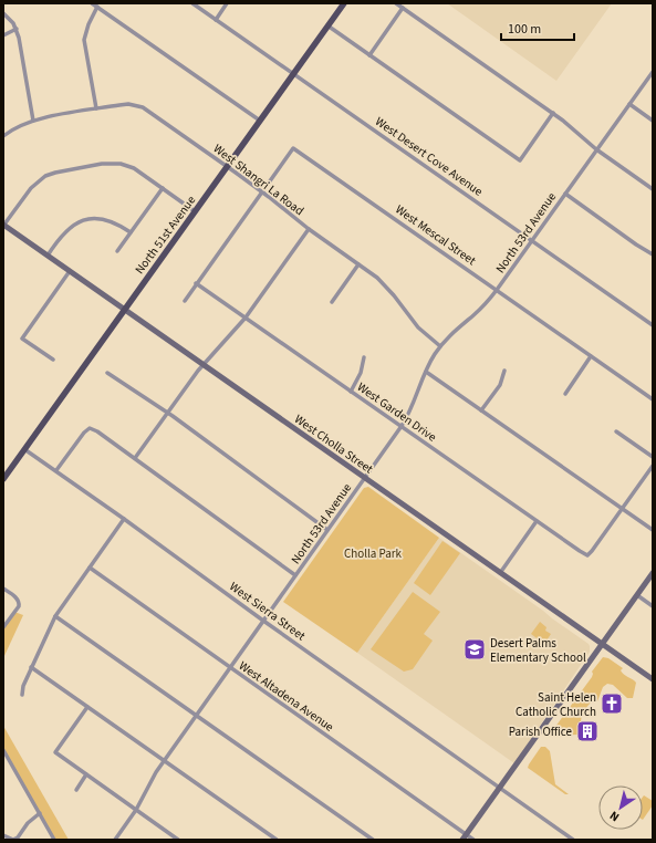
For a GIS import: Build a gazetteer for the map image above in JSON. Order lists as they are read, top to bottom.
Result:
{
  "streets": {
    "main road": ["North 51st Avenue"],
    "street": [
      "West Desert Cove Avenue",
      "West Shangri La Road",
      "North 53rd Avenue",
      "West Mescal Street",
      "West Garden Drive",
      "West Cholla Street",
      "West Sierra Street",
      "West Altadena Avenue"
    ]
  },
  "crossings": [
    ["West Desert Cove Avenue", "North 53rd Avenue"],
    ["West Desert Cove Avenue", "North 51st Avenue"],
    ["West Shangri La Road", "North 53rd Avenue"],
    ["West Shangri La Road", "North 51st Avenue"],
    ["West Shangri La Road", "West Mescal Street"],
    ["North 53rd Avenue", "West Mescal Street"],
    ["North 53rd Avenue", "West Garden Drive"],
    ["North 53rd Avenue", "West Cholla Street"],
    ["North 53rd Avenue", "West Sierra Street"],
    ["North 53rd Avenue", "West Altadena Avenue"],
    ["North 51st Avenue", "West Cholla Street"],
    ["North 51st Avenue", "West Sierra Street"]
  ],
  "parks": ["Cholla Park"],
  "places": {
    "school or university": ["Desert Palms Elementary School"],
    "church": ["Saint Helen Catholic Church"],
    "building": ["Parish Office"]
  },
  "scale_bar": "100 m",
  "north": "bottom left"
}
